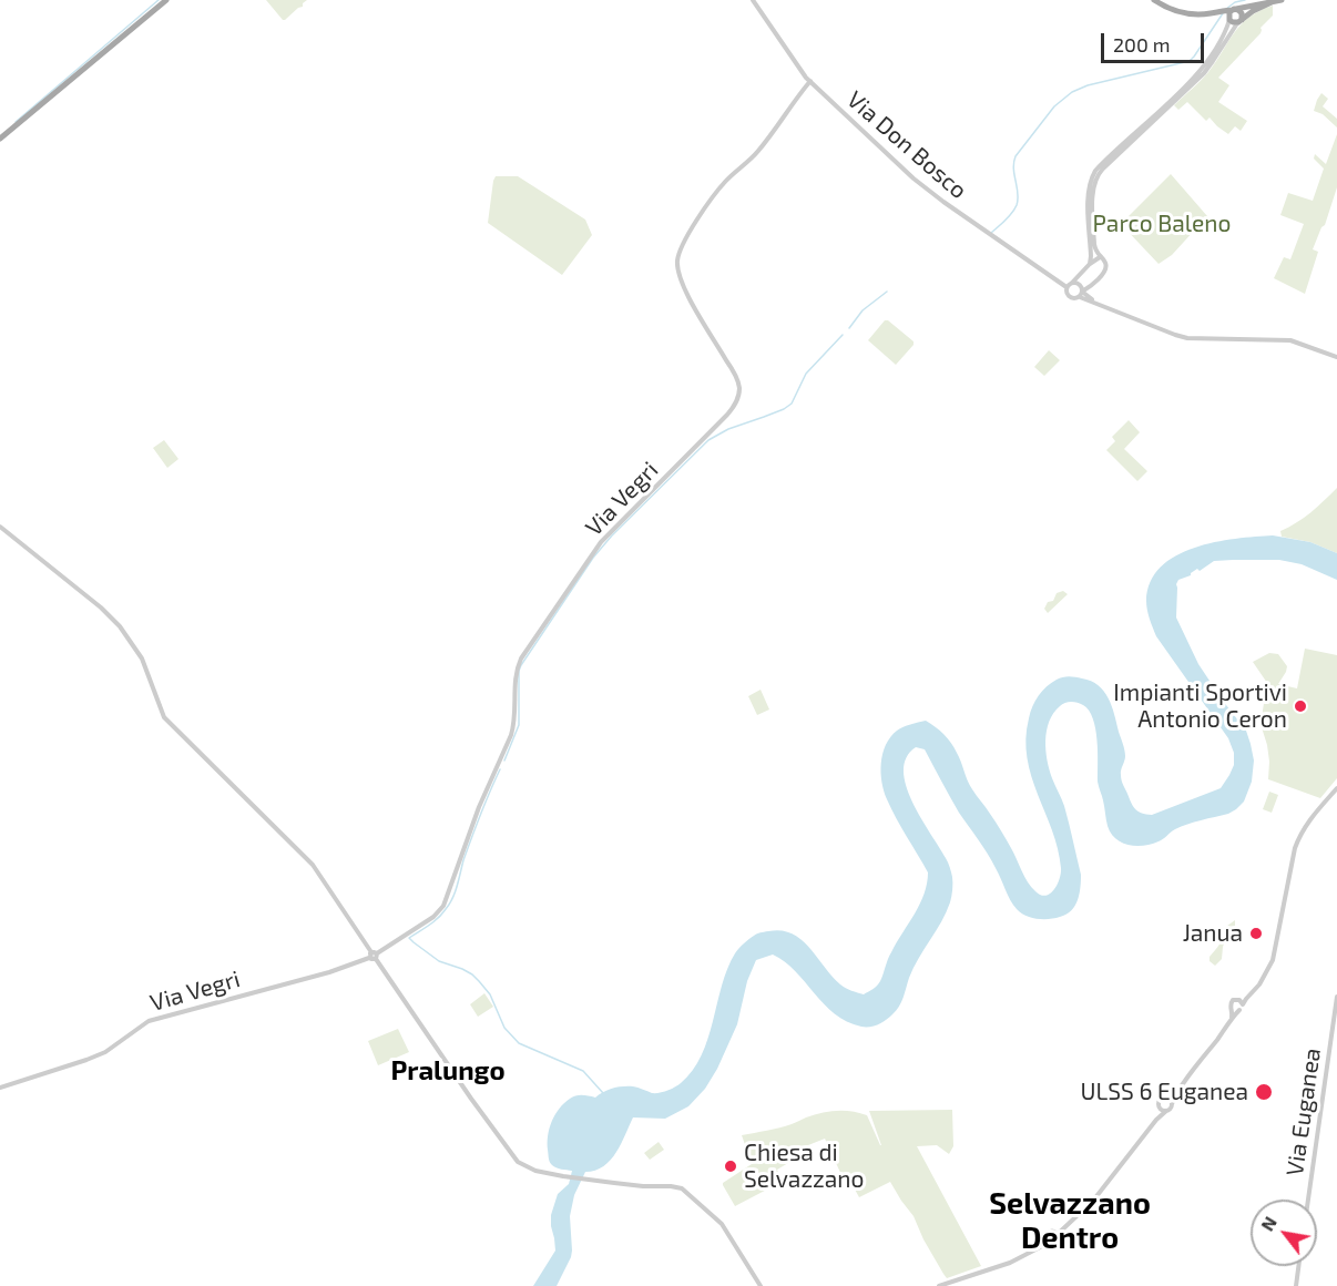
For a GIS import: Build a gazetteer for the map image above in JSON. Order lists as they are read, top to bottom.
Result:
{
  "streets": {
    "street": ["Via Don Bosco", "Via Vegri", "Via Euganea"]
  },
  "crossings": [
    ["Via Don Bosco", "Via Vegri"]
  ],
  "districts": ["Pralungo", "Selvazzano Dentro"],
  "parks": ["Parco Baleno"],
  "places": [
    "Impianti Sportivi Antonio Ceron",
    "Janua",
    "ULSS 6 Euganea",
    "Chiesa di Selvazzano"
  ],
  "scale_bar": "200 m",
  "north": "top left"
}
